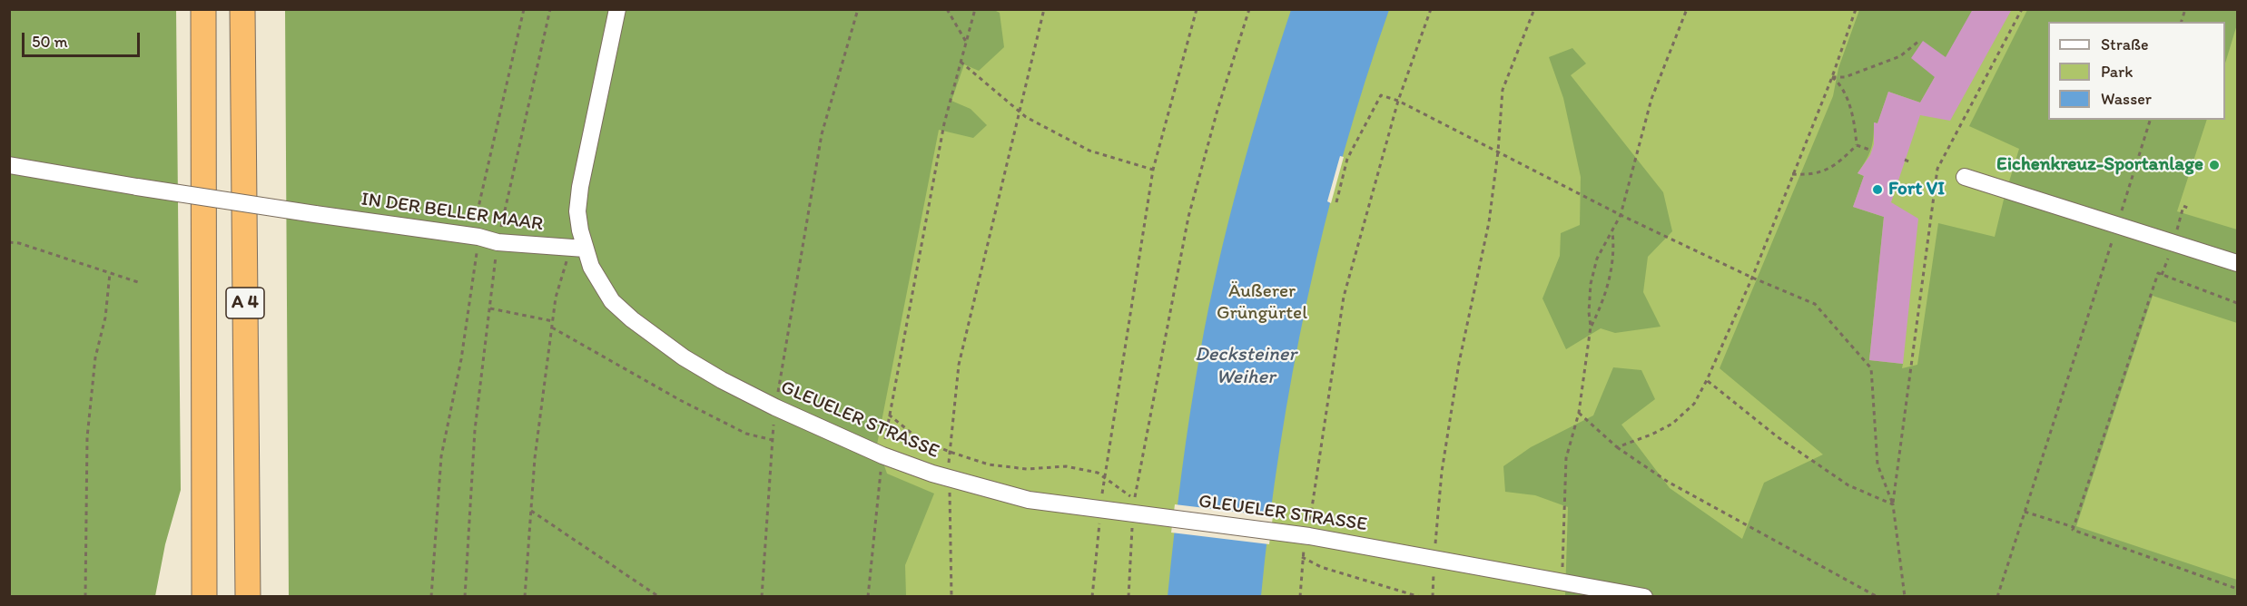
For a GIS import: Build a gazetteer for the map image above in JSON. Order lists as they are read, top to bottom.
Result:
{
  "streets": {
    "highway": ["A 4"],
    "street": ["IN DER BELLER MAAR", "GLEUELER STRASSE"]
  },
  "crossings": [
    ["IN DER BELLER MAAR", "GLEUELER STRASSE"]
  ],
  "water": ["Decksteiner Weiher"],
  "parks": ["Äußerer Grüngürtel"],
  "places": ["Eichenkreuz-Sportanlage", "Fort VI"],
  "legend": ["Straße", "Park", "Wasser"],
  "scale_bar": "50 m"
}
